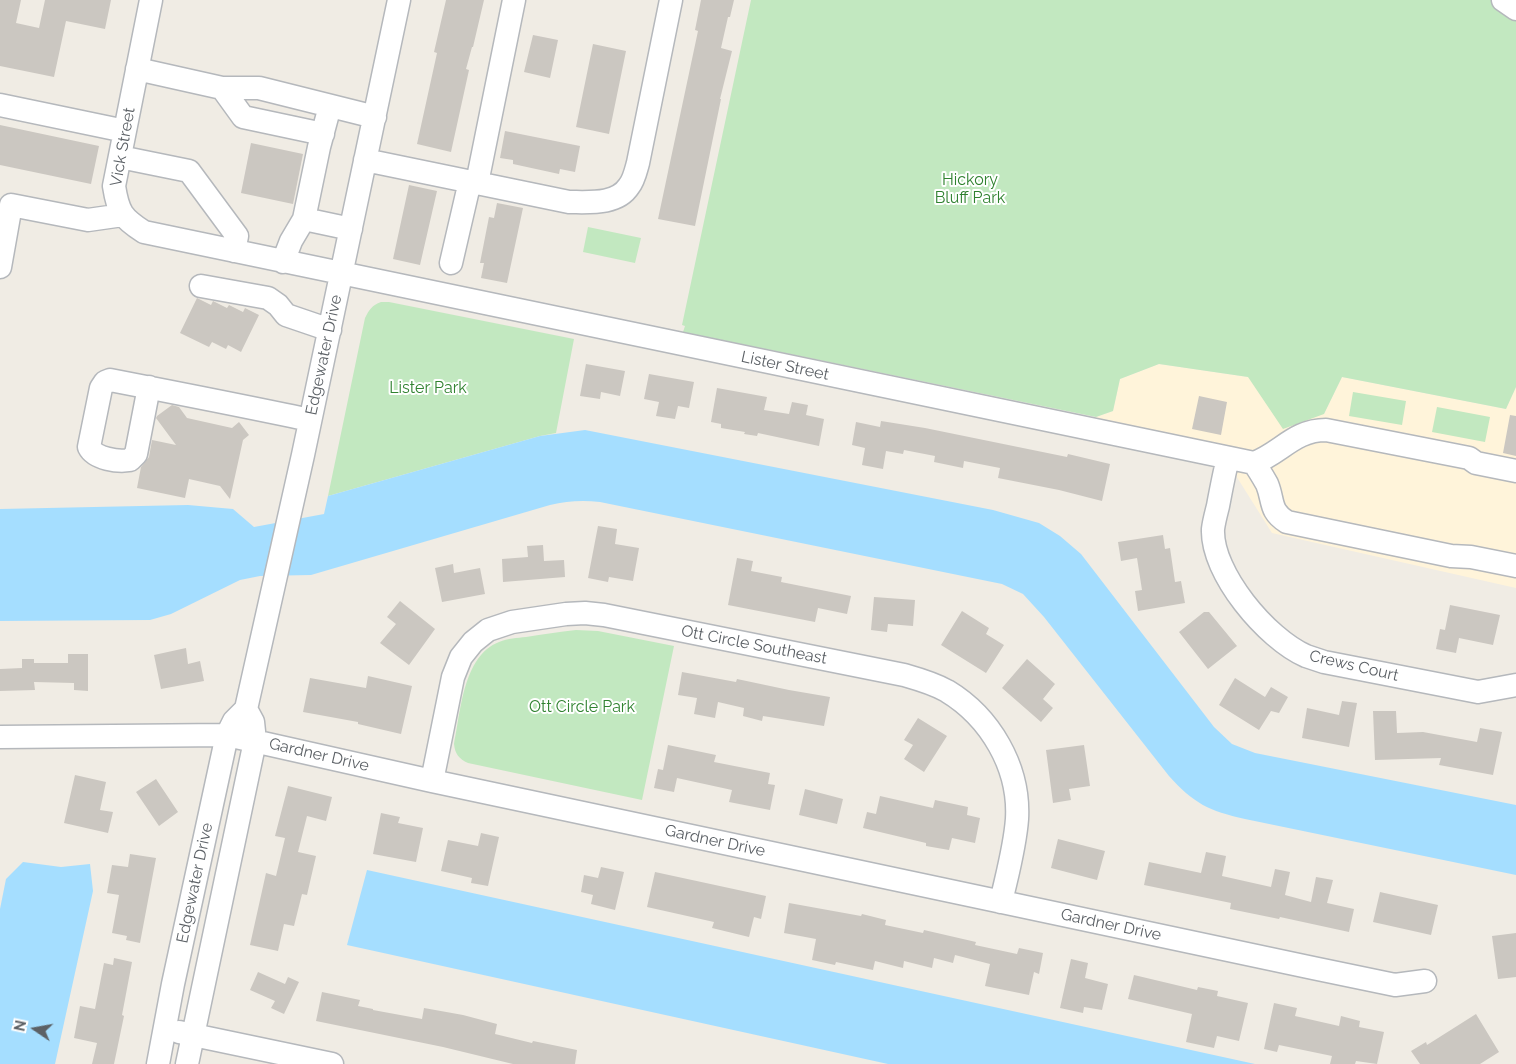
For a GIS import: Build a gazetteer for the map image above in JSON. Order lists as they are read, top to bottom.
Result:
{
  "streets": {
    "street": [
      "Vick Street",
      "Edgewater Drive",
      "Lister Street",
      "Ott Circle Southeast",
      "Crews Court",
      "Gardner Drive"
    ]
  },
  "crossings": [
    ["Edgewater Drive", "Lister Street"],
    ["Edgewater Drive", "Gardner Drive"],
    ["Lister Street", "Crews Court"],
    ["Ott Circle Southeast", "Gardner Drive"]
  ],
  "parks": ["Hickory Bluff Park", "Lister Park", "Ott Circle Park"],
  "north": "left"
}
